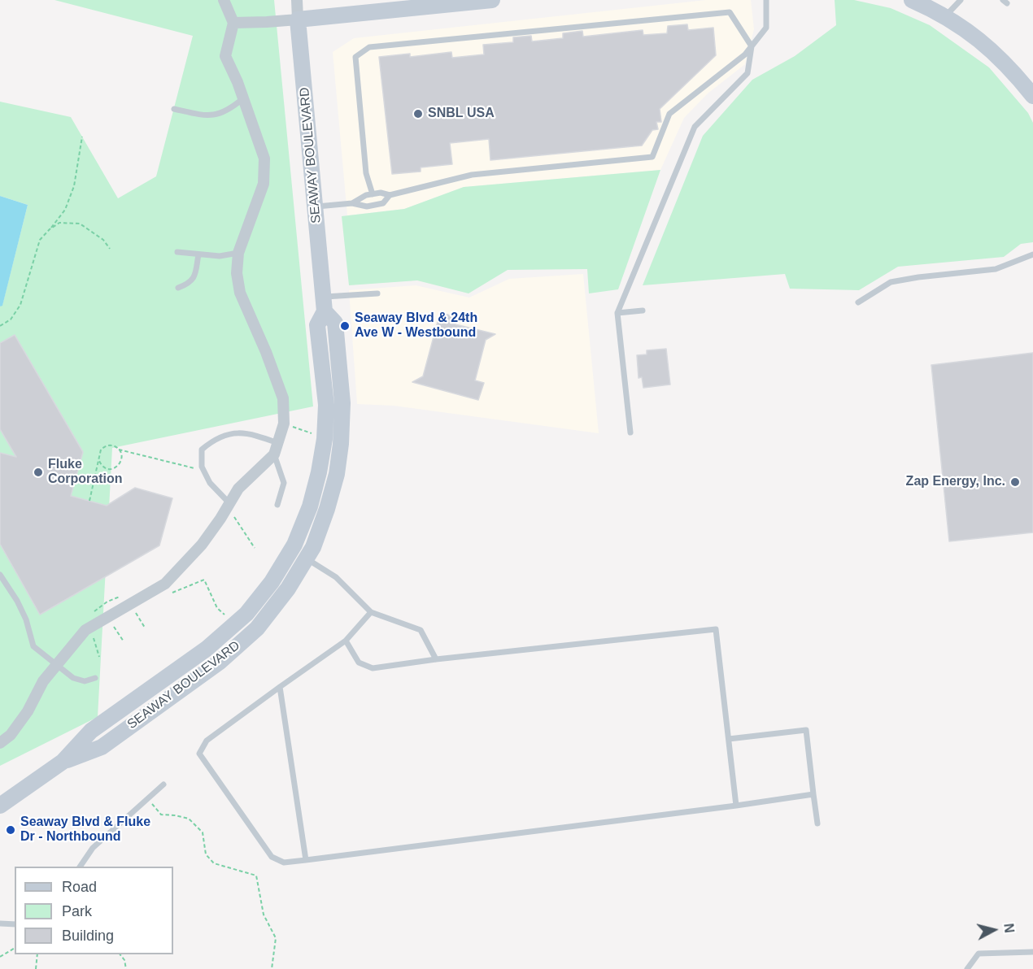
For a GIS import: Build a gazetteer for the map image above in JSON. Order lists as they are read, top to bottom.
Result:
{
  "streets": {
    "street": ["SEAWAY BOULEVARD"]
  },
  "places": [
    "SNBL USA",
    "Seaway Blvd & 24th Ave W - Westbound",
    "Fluke Corporation",
    "Zap Energy, Inc.",
    "Seaway Blvd & Fluke Dr - Northbound"
  ],
  "legend": ["Road", "Park", "Building"],
  "north": "right"
}
